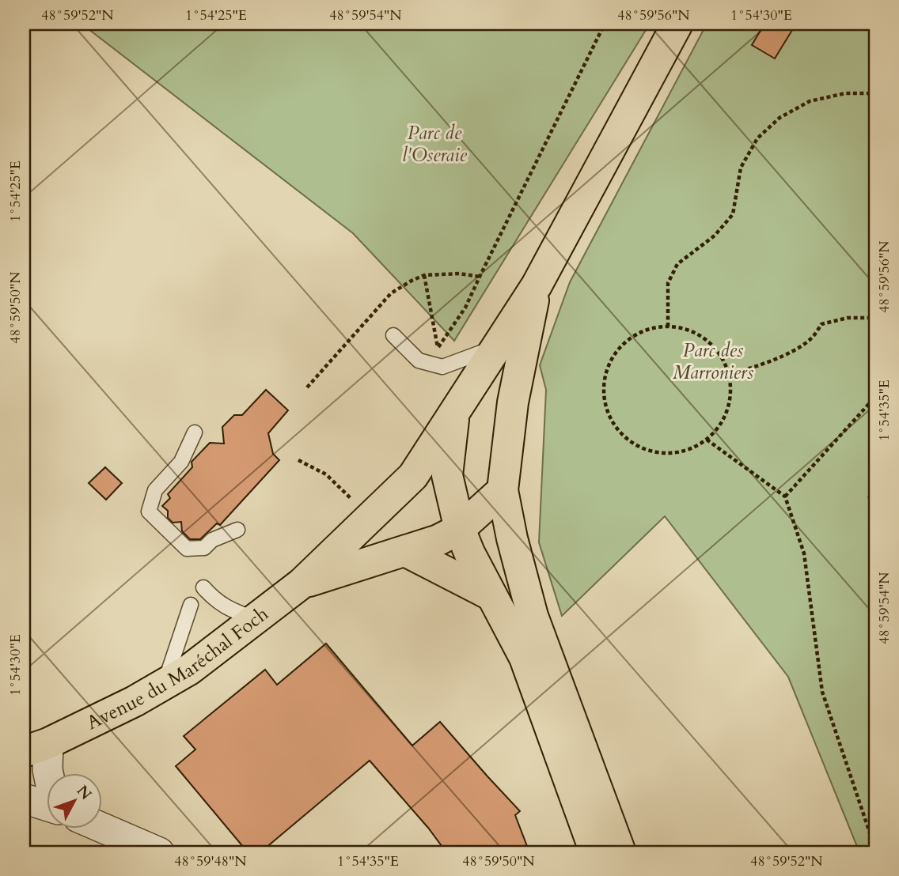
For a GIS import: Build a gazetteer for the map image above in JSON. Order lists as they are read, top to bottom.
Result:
{
  "streets": {
    "main road": ["Avenue du Maréchal Foch"]
  },
  "parks": ["Parc de l'Oseraie", "Parc des Marroniers"],
  "north": "top right",
  "coordinates": [
    "48°59'52\"N",
    "1°54'25\"E",
    "48°59'54\"N",
    "48°59'56\"N",
    "1°54'30\"E",
    "48°59'50\"N",
    "1°54'35\"E",
    "48°59'48\"N"
  ]
}
